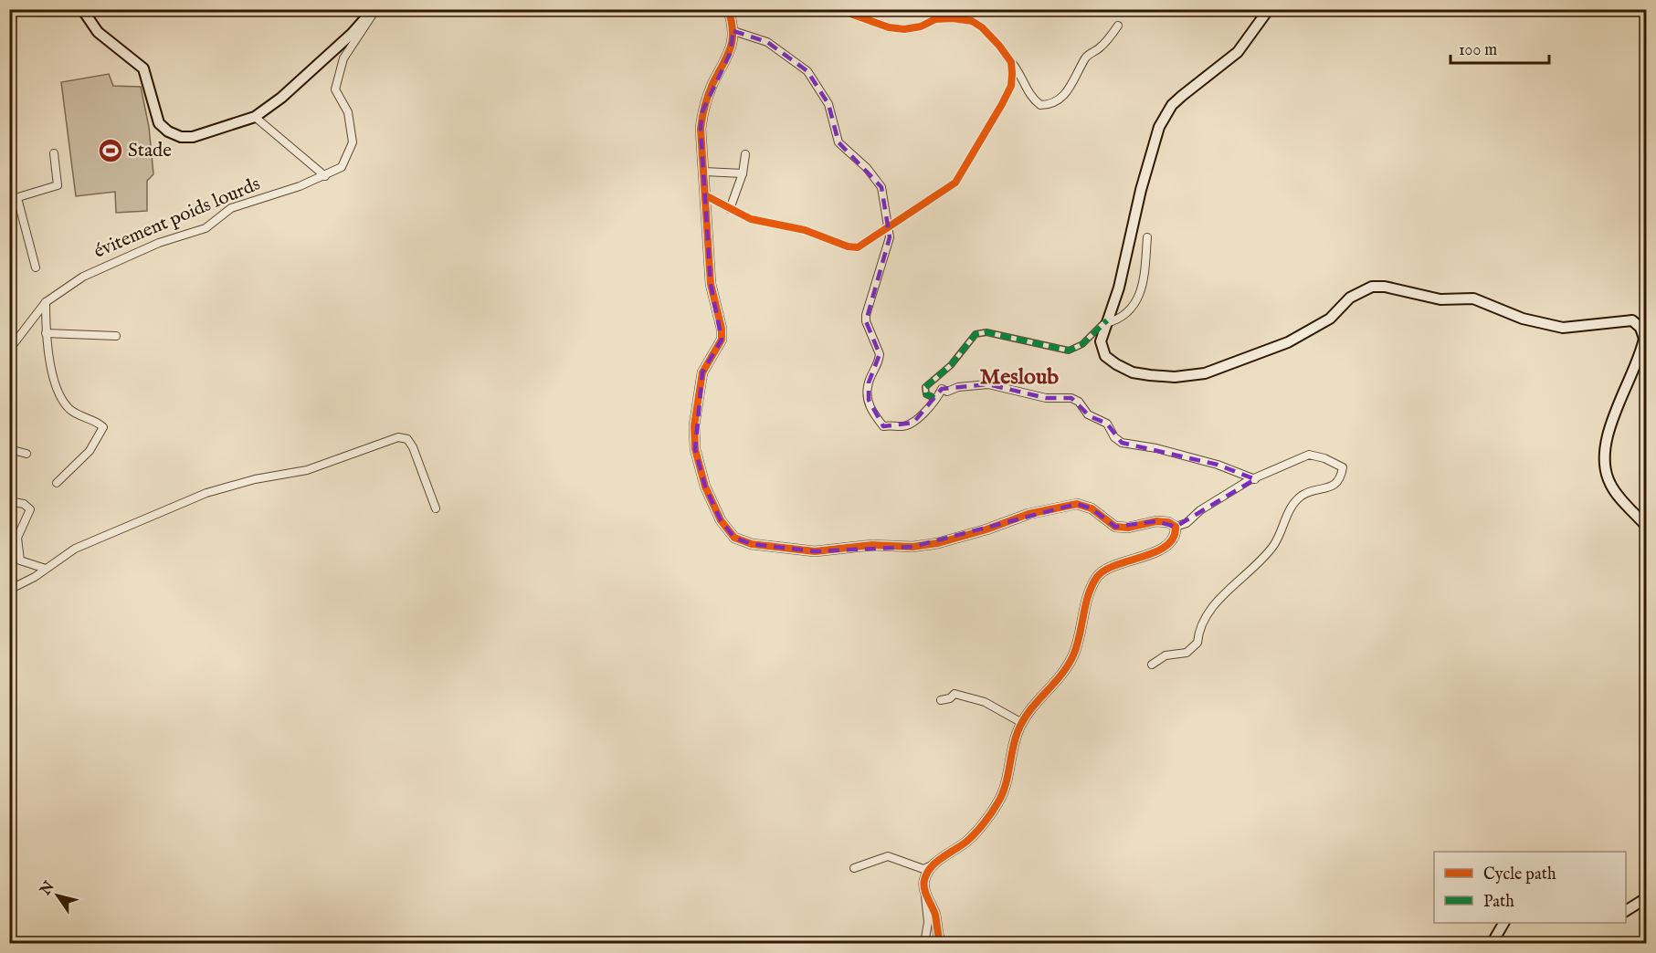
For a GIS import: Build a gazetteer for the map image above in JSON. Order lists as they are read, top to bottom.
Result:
{
  "streets": {
    "street": ["évitement poids lourds"]
  },
  "districts": ["Mesloub"],
  "places": {
    "sports": ["Stade"]
  },
  "legend": ["Cycle path", "Path"],
  "scale_bar": "100 m",
  "north": "top left"
}
